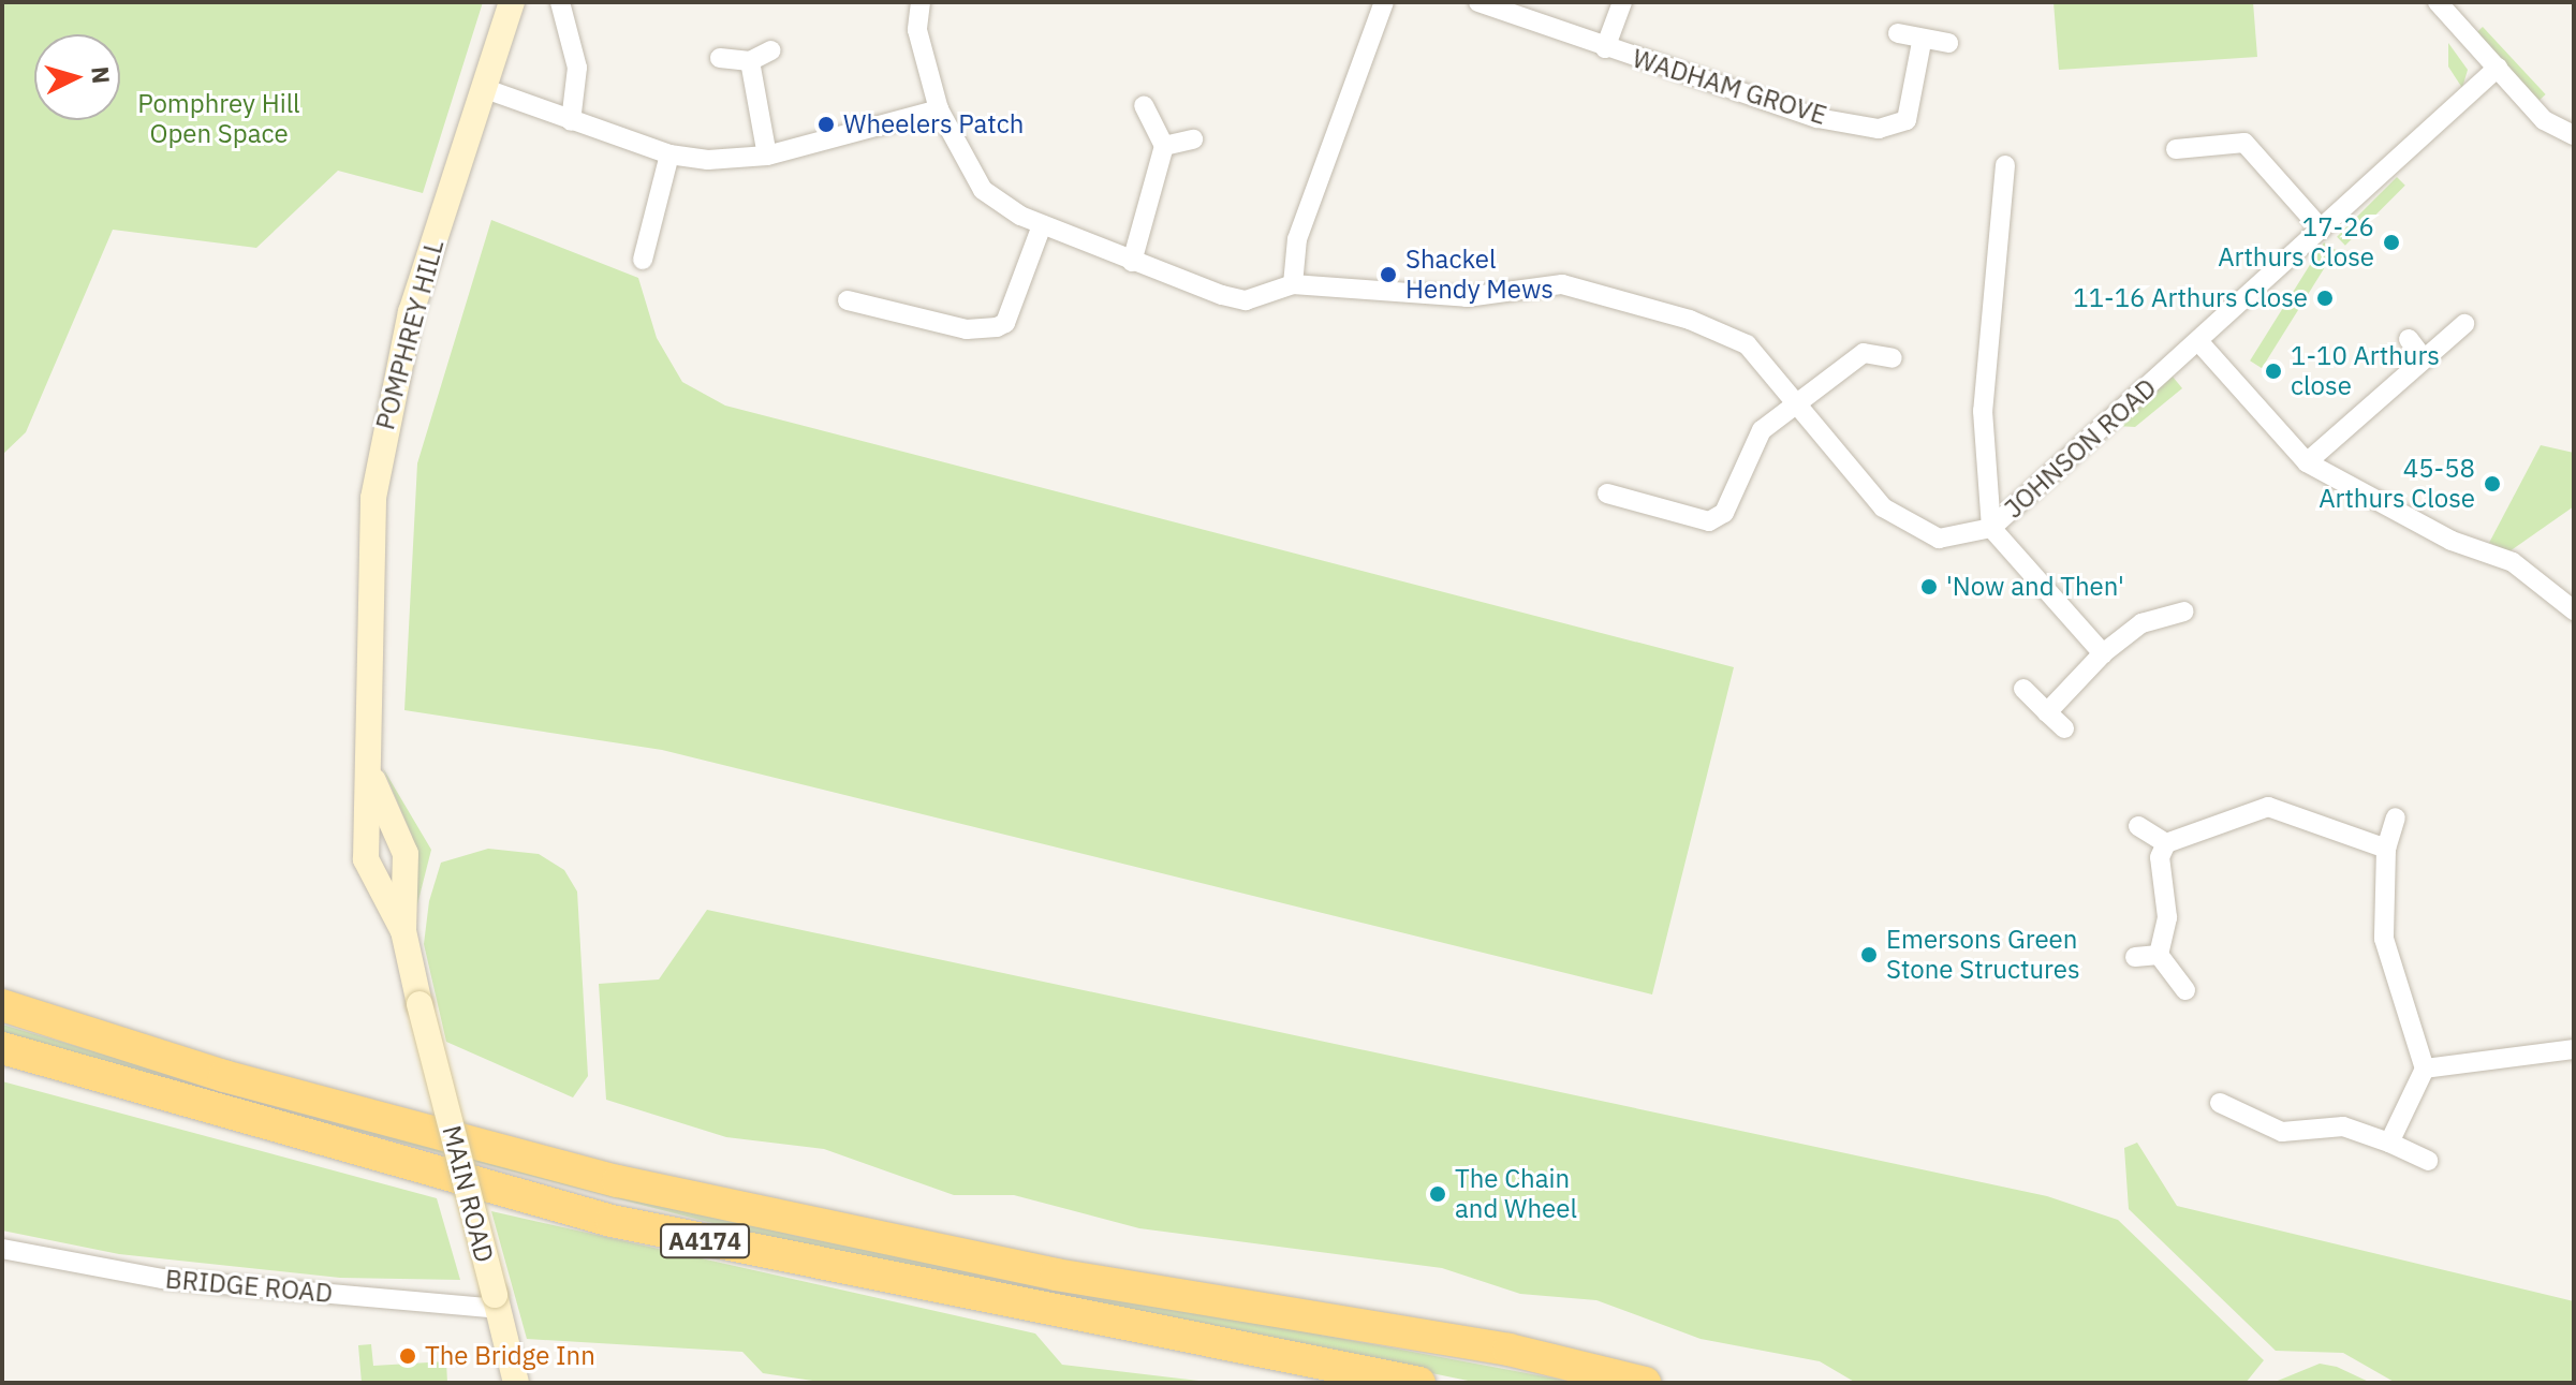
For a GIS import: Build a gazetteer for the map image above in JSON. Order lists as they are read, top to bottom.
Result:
{
  "streets": {
    "highway": ["A4174"],
    "main road": ["POMPHREY HILL", "MAIN ROAD"],
    "street": ["WADHAM GROVE", "JOHNSON ROAD", "BRIDGE ROAD"]
  },
  "crossings": [
    ["POMPHREY HILL", "MAIN ROAD"],
    ["MAIN ROAD", "BRIDGE ROAD"]
  ],
  "parks": ["Pomphrey Hill Open Space"],
  "places": [
    "Wheelers Patch",
    "17-26 Arthurs Close",
    "Shackel Hendy Mews",
    "11-16 Arthurs Close",
    "1-10 Arthurs close",
    "45-58 Arthurs Close",
    "'Now and Then'",
    "Emersons Green Stone Structures",
    "The Chain and Wheel",
    "The Bridge Inn"
  ],
  "north": "right"
}
